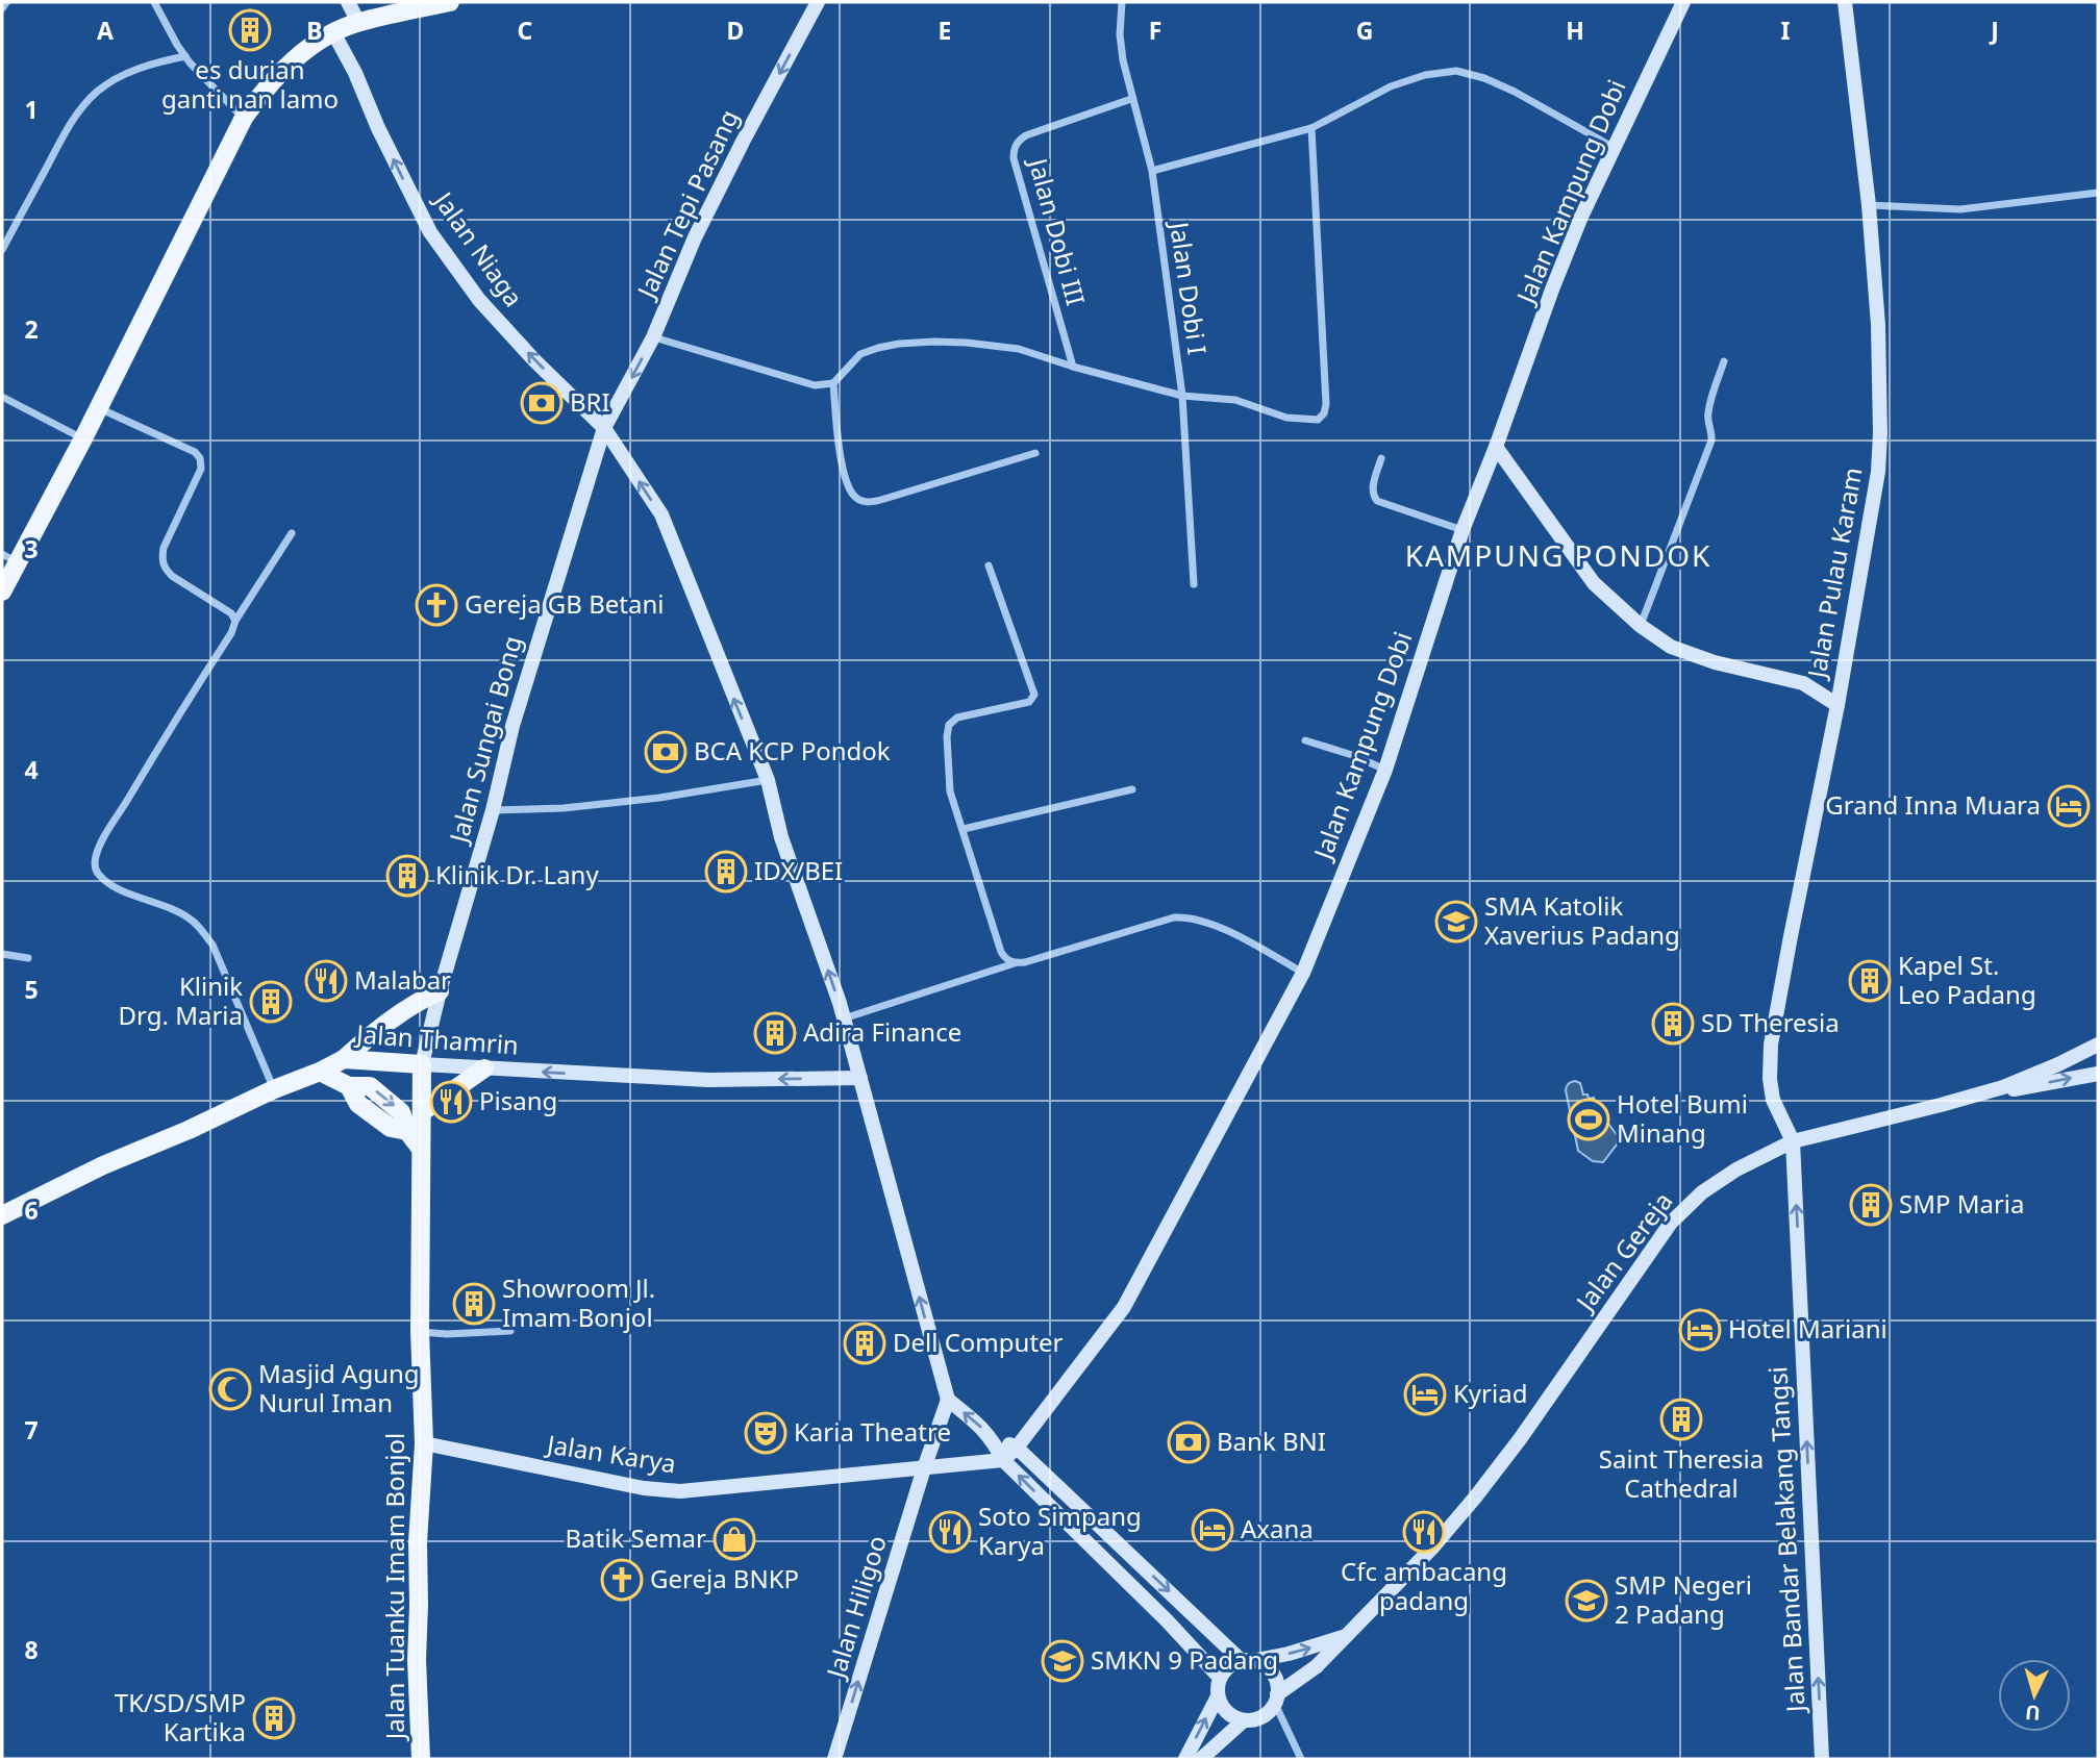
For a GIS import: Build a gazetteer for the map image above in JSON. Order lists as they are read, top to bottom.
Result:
{
  "streets": {
    "main road": ["Jalan Thamrin", "Jalan Tuanku Imam Bonjol"],
    "street": [
      "Jalan Kampung Dobi",
      "Jalan Tepi Pasang",
      "Jalan Dobi III",
      "Jalan Niaga",
      "Jalan Dobi I",
      "Jalan Pulau Karam",
      "Jalan Sungai Bong",
      "Jalan Gereja",
      "Jalan Karya",
      "Jalan Bandar Belakang Tangsi",
      "Jalan Hiligoo"
    ]
  },
  "crossings": [
    ["Jalan Kampung Dobi", "Jalan Karya"],
    ["Jalan Tepi Pasang", "Jalan Niaga"],
    ["Jalan Tepi Pasang", "Jalan Sungai Bong"],
    ["Jalan Dobi III", "Jalan Dobi I"],
    ["Jalan Niaga", "Jalan Sungai Bong"],
    ["Jalan Niaga", "Jalan Thamrin"],
    ["Jalan Niaga", "Jalan Hiligoo"],
    ["Jalan Pulau Karam", "Jalan Gereja"],
    ["Jalan Pulau Karam", "Jalan Bandar Belakang Tangsi"],
    ["Jalan Sungai Bong", "Jalan Thamrin"],
    ["Jalan Sungai Bong", "Jalan Tuanku Imam Bonjol"],
    ["Jalan Thamrin", "Jalan Tuanku Imam Bonjol"],
    ["Jalan Gereja", "Jalan Bandar Belakang Tangsi"],
    ["Jalan Karya", "Jalan Tuanku Imam Bonjol"],
    ["Jalan Karya", "Jalan Hiligoo"]
  ],
  "one_way": [
    "Jalan Tepi Pasang",
    "Jalan Niaga",
    "Jalan Thamrin",
    "Jalan Bandar Belakang Tangsi",
    "Jalan Hiligoo"
  ],
  "districts": ["KAMPUNG PONDOK"],
  "places": {
    "building": [
      "es durian ganti nan lamo",
      "IDX/BEI",
      "Klinik Dr. Lany",
      "Kapel St. Leo Padang",
      "Klinik Drg. Maria",
      "SD Theresia",
      "Adira Finance",
      "SMP Maria",
      "Showroom Jl. Imam Bonjol",
      "Dell Computer",
      "Saint Theresia Cathedral",
      "TK/SD/SMP Kartika"
    ],
    "bank": ["BRI", "BCA KCP Pondok", "Bank BNI"],
    "church": ["Gereja GB Betani", "Gereja BNKP"],
    "hotel": [
      "Grand Inna Muara",
      "Hotel Mariani",
      "Kyriad",
      "Axana"
    ],
    "school or university": ["SMA Katolik Xaverius Padang", "SMP Negeri 2 Padang", "SMKN 9 Padang"],
    "restaurant": [
      "Malabar",
      "Pisang",
      "Soto Simpang Karya",
      "Cfc ambacang padang"
    ],
    "sports": ["Hotel Bumi Minang"],
    "mosque": ["Masjid Agung Nurul Iman"],
    "theatre": ["Karia Theatre"],
    "shop": ["Batik Semar"]
  },
  "north": "bottom",
  "grid": {
    "columns": [
      "A",
      "B",
      "C",
      "D",
      "E",
      "F",
      "G",
      "H",
      "I",
      "J"
    ],
    "rows": [
      "1",
      "2",
      "3",
      "4",
      "5",
      "6",
      "7",
      "8"
    ]
  }
}
